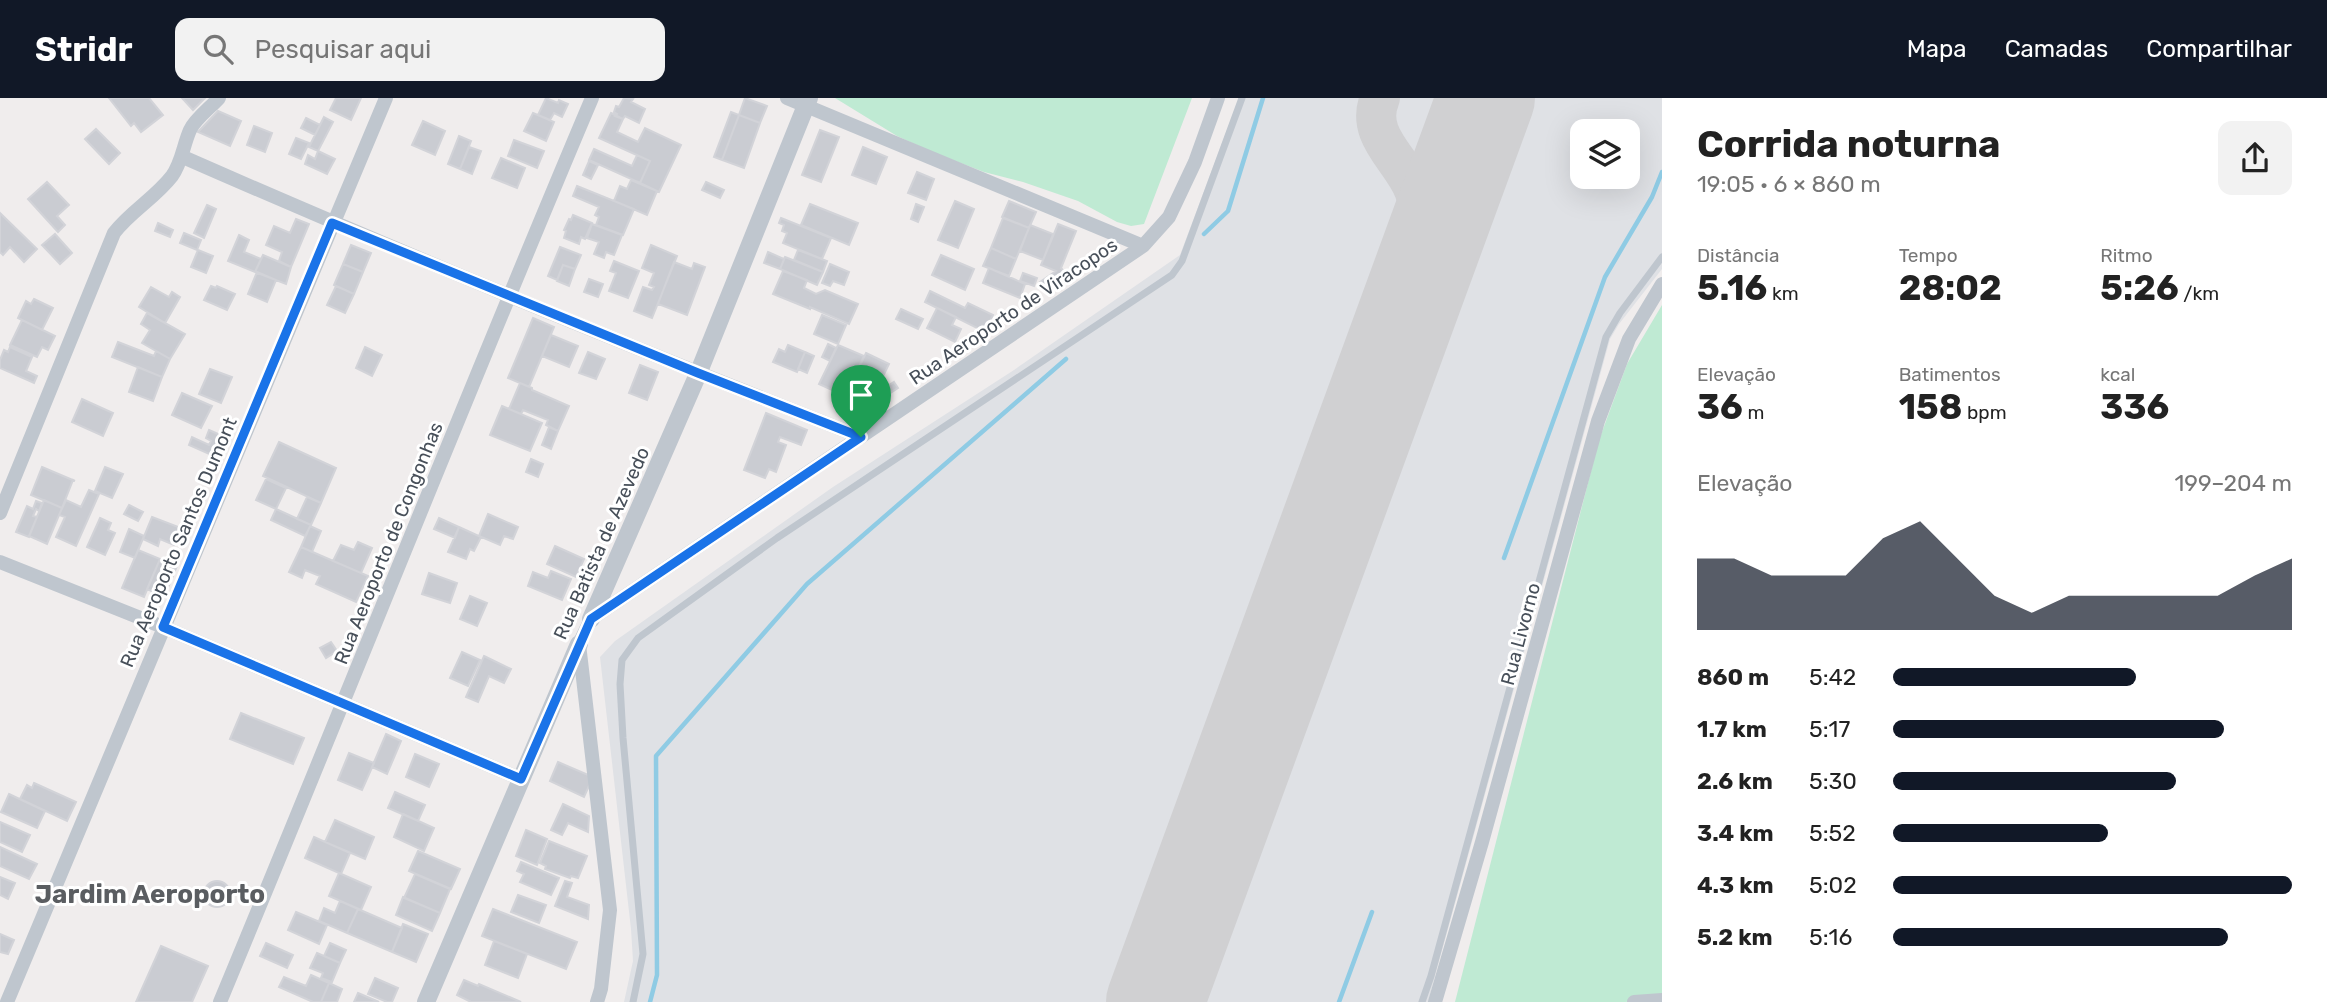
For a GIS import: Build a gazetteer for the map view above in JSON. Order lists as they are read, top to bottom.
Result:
{
  "streets": {
    "street": [
      "Rua Aeroporto de Viracopos",
      "Rua Aeroporto Santos Dumont",
      "Rua Aeroporto de Congonhas",
      "Rua Batista de Azevedo",
      "Rua Livorno"
    ]
  },
  "crossings": [
    ["Rua Aeroporto de Viracopos", "Rua Batista de Azevedo"]
  ],
  "districts": ["Jardim Aeroporto"],
  "page": {
    "header": "Stridr",
    "search": "Pesquisar aqui",
    "nav": ["Mapa", "Camadas", "Compartilhar"],
    "heading": ["Corrida noturna", "19:05 · 6 × 860 m"],
    "stats": [
      ["Distância", "5.16 km"],
      ["Tempo", "28:02"],
      ["Ritmo", "5:26 /km"],
      ["Elevação", "36 m"],
      ["Batimentos", "158 bpm"],
      ["kcal", "336"]
    ],
    "chart": ["Elevação", "199–204 m"],
    "list": [
      {
        "name": "860 m",
        "note": "5:42"
      },
      {
        "name": "1.7 km",
        "note": "5:17"
      },
      {
        "name": "2.6 km",
        "note": "5:30"
      },
      {
        "name": "3.4 km",
        "note": "5:52"
      },
      {
        "name": "4.3 km",
        "note": "5:02"
      },
      {
        "name": "5.2 km",
        "note": "5:16"
      }
    ]
  }
}
